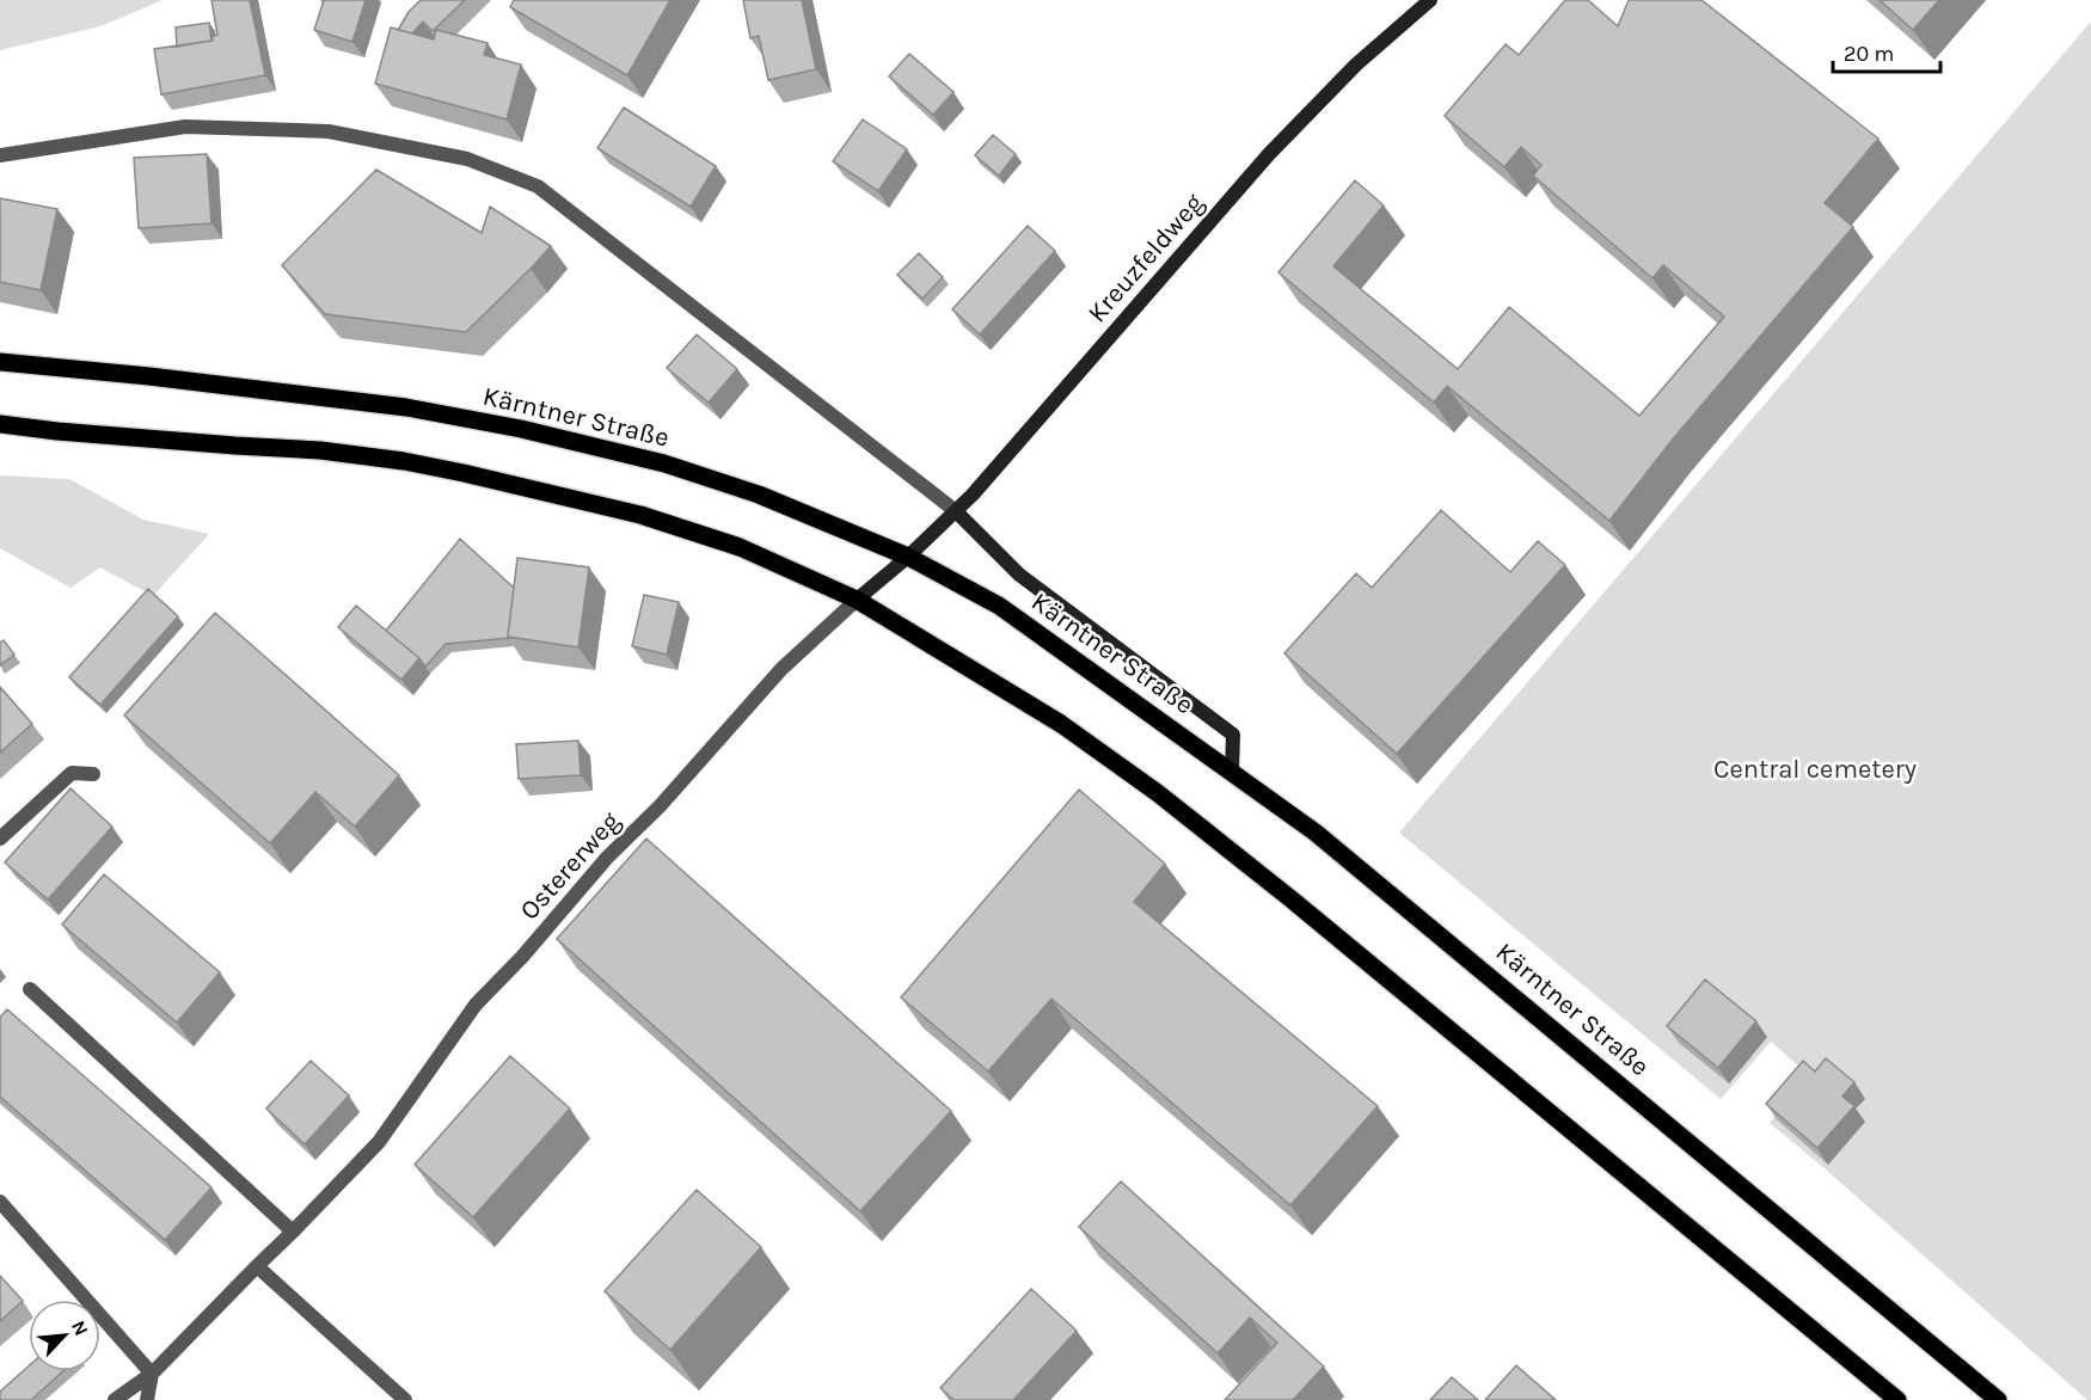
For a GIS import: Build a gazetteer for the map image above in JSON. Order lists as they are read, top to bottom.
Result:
{
  "streets": {
    "main road": ["Kreuzfeldweg", "Kärntner Straße", "Ostererweg"]
  },
  "crossings": [
    ["Kreuzfeldweg", "Kärntner Straße"],
    ["Kreuzfeldweg", "Ostererweg"],
    ["Kärntner Straße", "Ostererweg"]
  ],
  "parks": ["Central cemetery"],
  "scale_bar": "20 m",
  "north": "top right"
}
